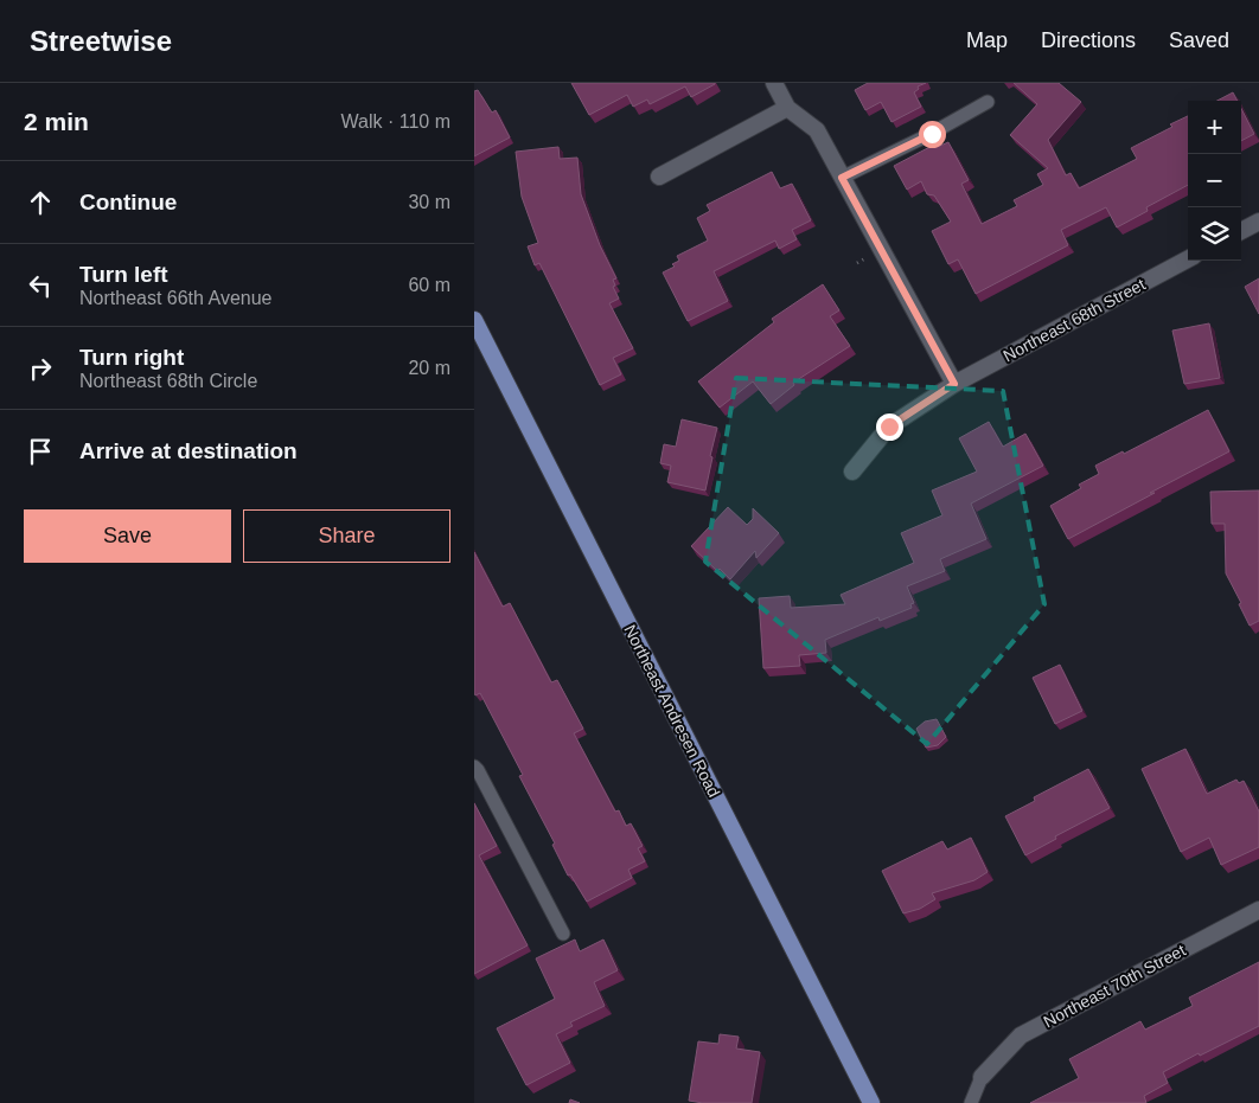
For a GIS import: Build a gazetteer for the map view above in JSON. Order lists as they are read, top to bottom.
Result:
{
  "streets": {
    "main road": ["Northeast Andresen Road"],
    "street": ["Northeast 68th Street", "Northeast 70th Street"]
  },
  "page": {
    "header": "Streetwise",
    "nav": ["Map", "Directions", "Saved"],
    "heading": ["2 min", "Walk · 110 m"],
    "map_buttons": ["+", "−"],
    "list": [
      ["Continue", "30 m"],
      ["Turn left", "Northeast 66th Avenue", "60 m"],
      ["Turn right", "Northeast 68th Circle", "20 m"],
      "Arrive at destination"
    ],
    "buttons": ["Save", "Share"]
  }
}
